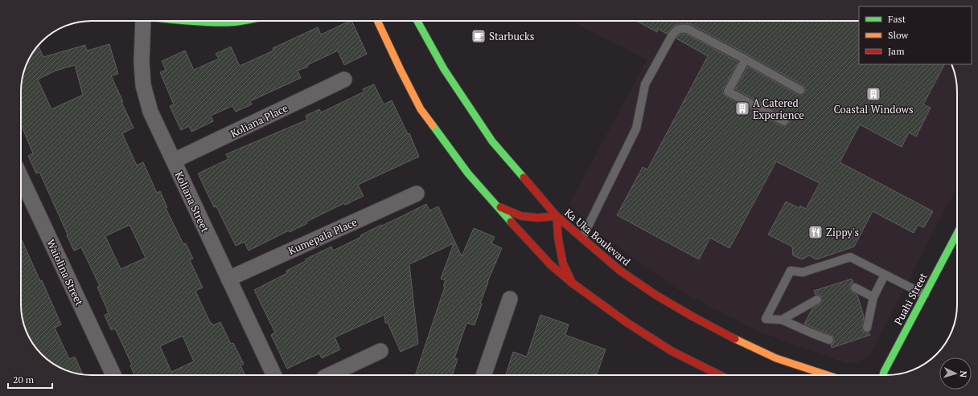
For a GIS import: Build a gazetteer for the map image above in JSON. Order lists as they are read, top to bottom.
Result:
{
  "streets": {
    "main road": ["Ka Uka Boulevard", "Puahi Street"],
    "street": [
      "Koliana Place",
      "Koliana Street",
      "Kumepala Place",
      "Waiolina Street"
    ]
  },
  "crossings": [
    ["Koliana Place", "Koliana Street"],
    ["Koliana Street", "Kumepala Place"]
  ],
  "places": {
    "cafe": ["Starbucks"],
    "building": ["Coastal Windows", "A Catered Experience"],
    "restaurant": ["Zippy's"]
  },
  "legend": ["Fast", "Slow", "Jam"],
  "scale_bar": "20 m",
  "north": "right"
}
